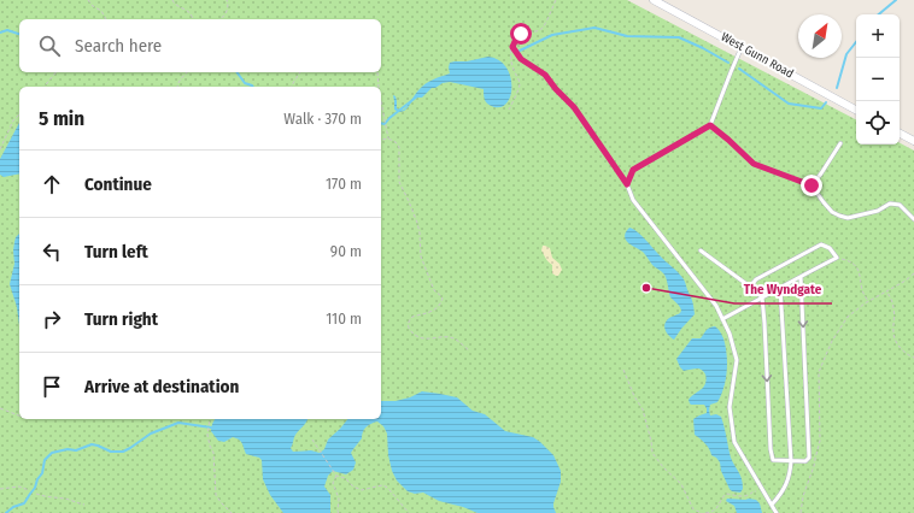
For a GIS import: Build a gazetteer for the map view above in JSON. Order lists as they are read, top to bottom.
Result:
{
  "streets": {
    "street": ["West Gunn Road"]
  },
  "places": ["The Wyndgate"],
  "north": "top right",
  "page": {
    "map_buttons": ["+", "−"],
    "search": "Search here",
    "heading": ["5 min", "Walk · 370 m"],
    "list": [
      ["Continue", "170 m"],
      ["Turn left", "90 m"],
      ["Turn right", "110 m"],
      "Arrive at destination"
    ]
  }
}
